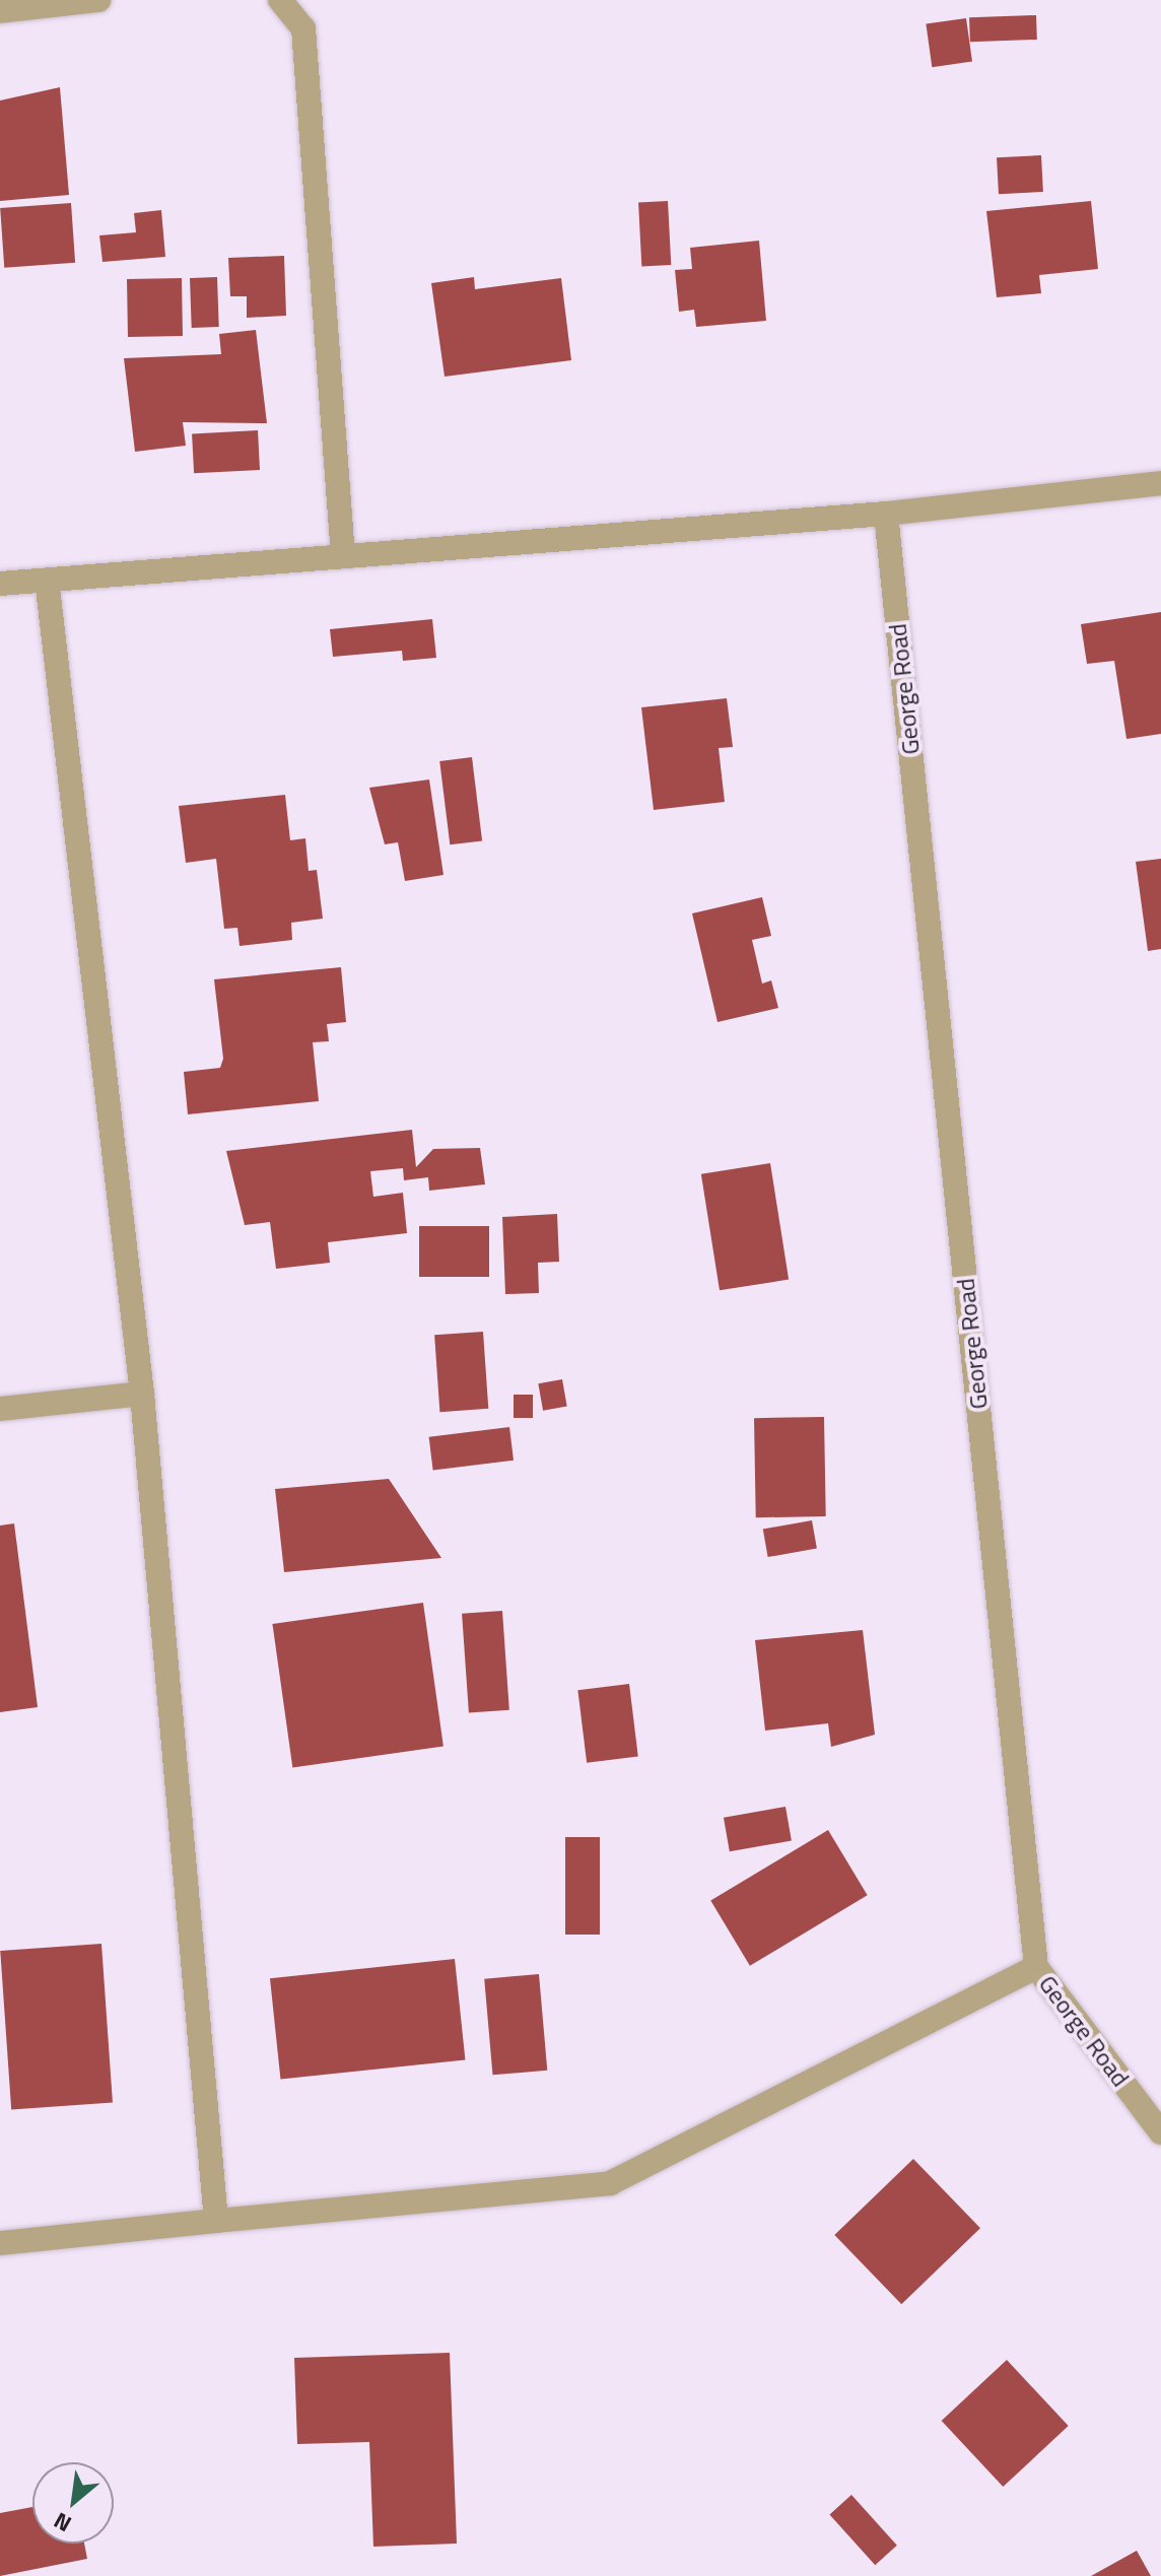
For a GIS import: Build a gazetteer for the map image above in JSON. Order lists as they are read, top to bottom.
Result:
{
  "streets": {
    "street": ["George Road"]
  },
  "north": "bottom left"
}
